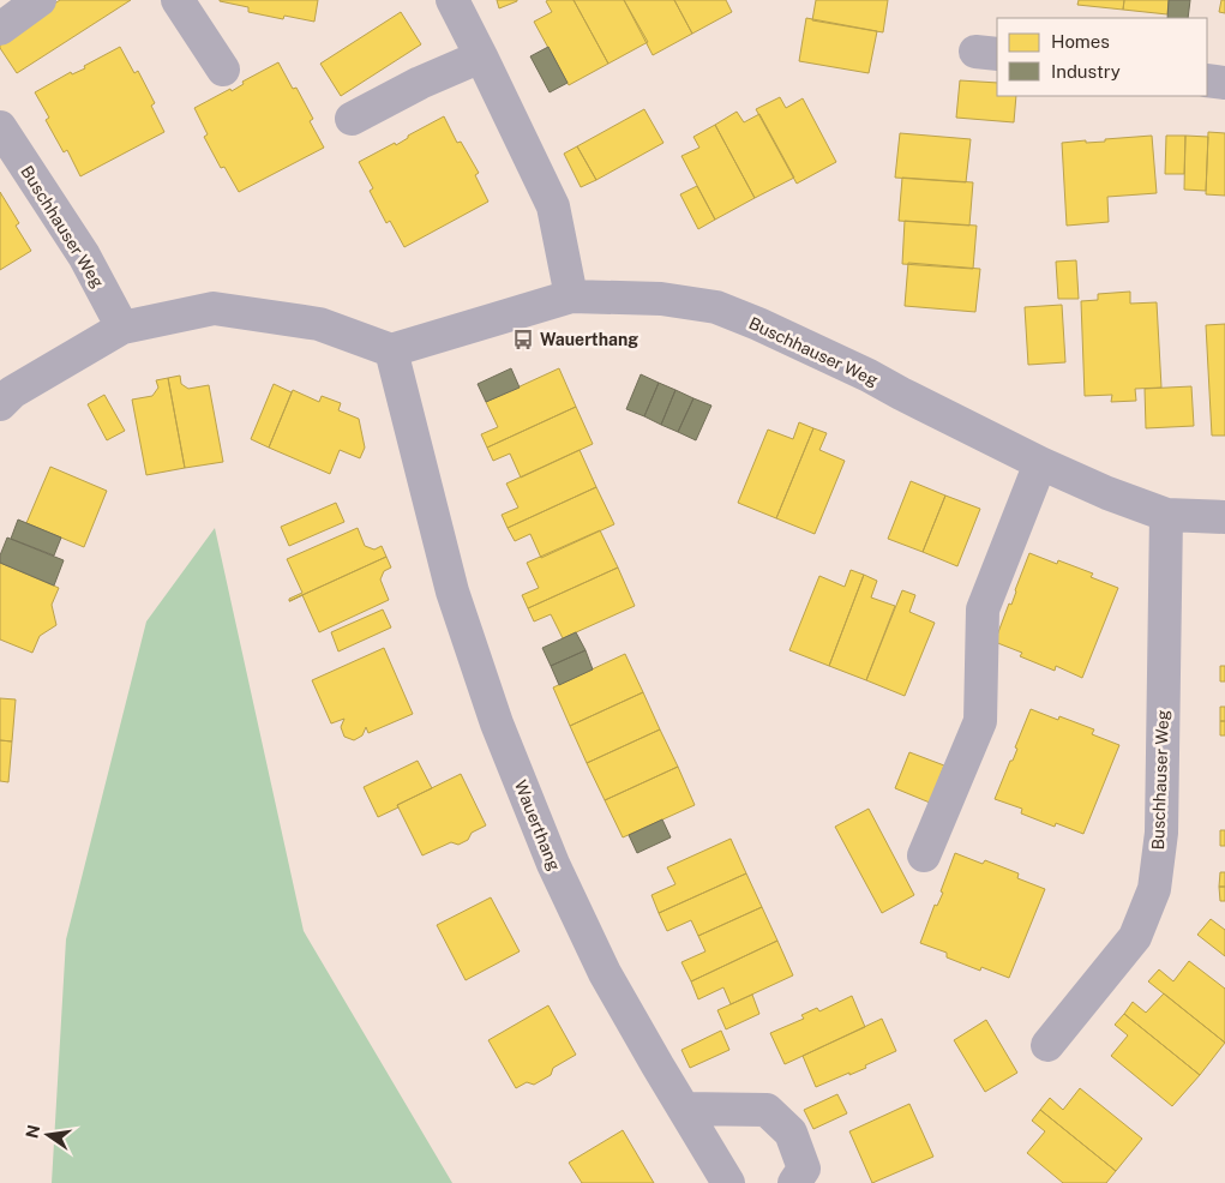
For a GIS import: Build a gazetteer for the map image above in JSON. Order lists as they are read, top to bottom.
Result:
{
  "streets": {
    "street": ["Buschhauser Weg", "Wauerthang"]
  },
  "crossings": [
    ["Buschhauser Weg", "Wauerthang"]
  ],
  "places": {
    "bus stop": ["Wauerthang"]
  },
  "legend": ["Homes", "Industry"],
  "north": "left"
}
